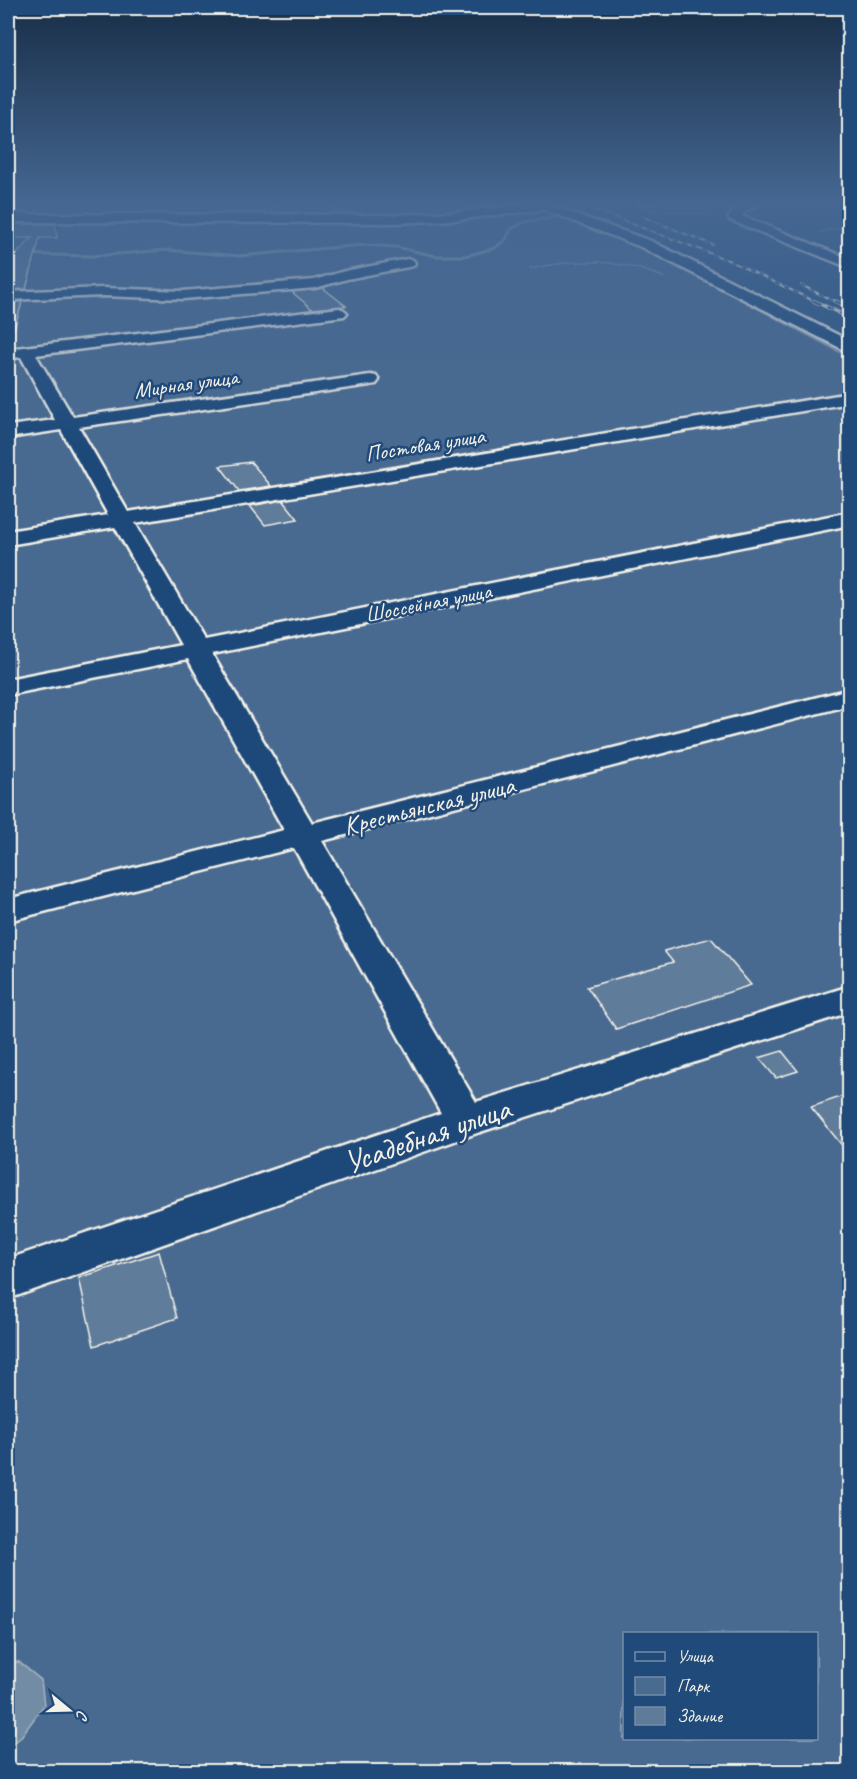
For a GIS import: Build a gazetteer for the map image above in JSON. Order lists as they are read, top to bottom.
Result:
{
  "streets": {
    "street": [
      "Мирная улица",
      "Постовая улица",
      "Шоссейная улица",
      "Крестьянская улица",
      "Усадебная улица"
    ]
  },
  "legend": ["Улица", "Парк", "Здание"],
  "north": "right"
}
